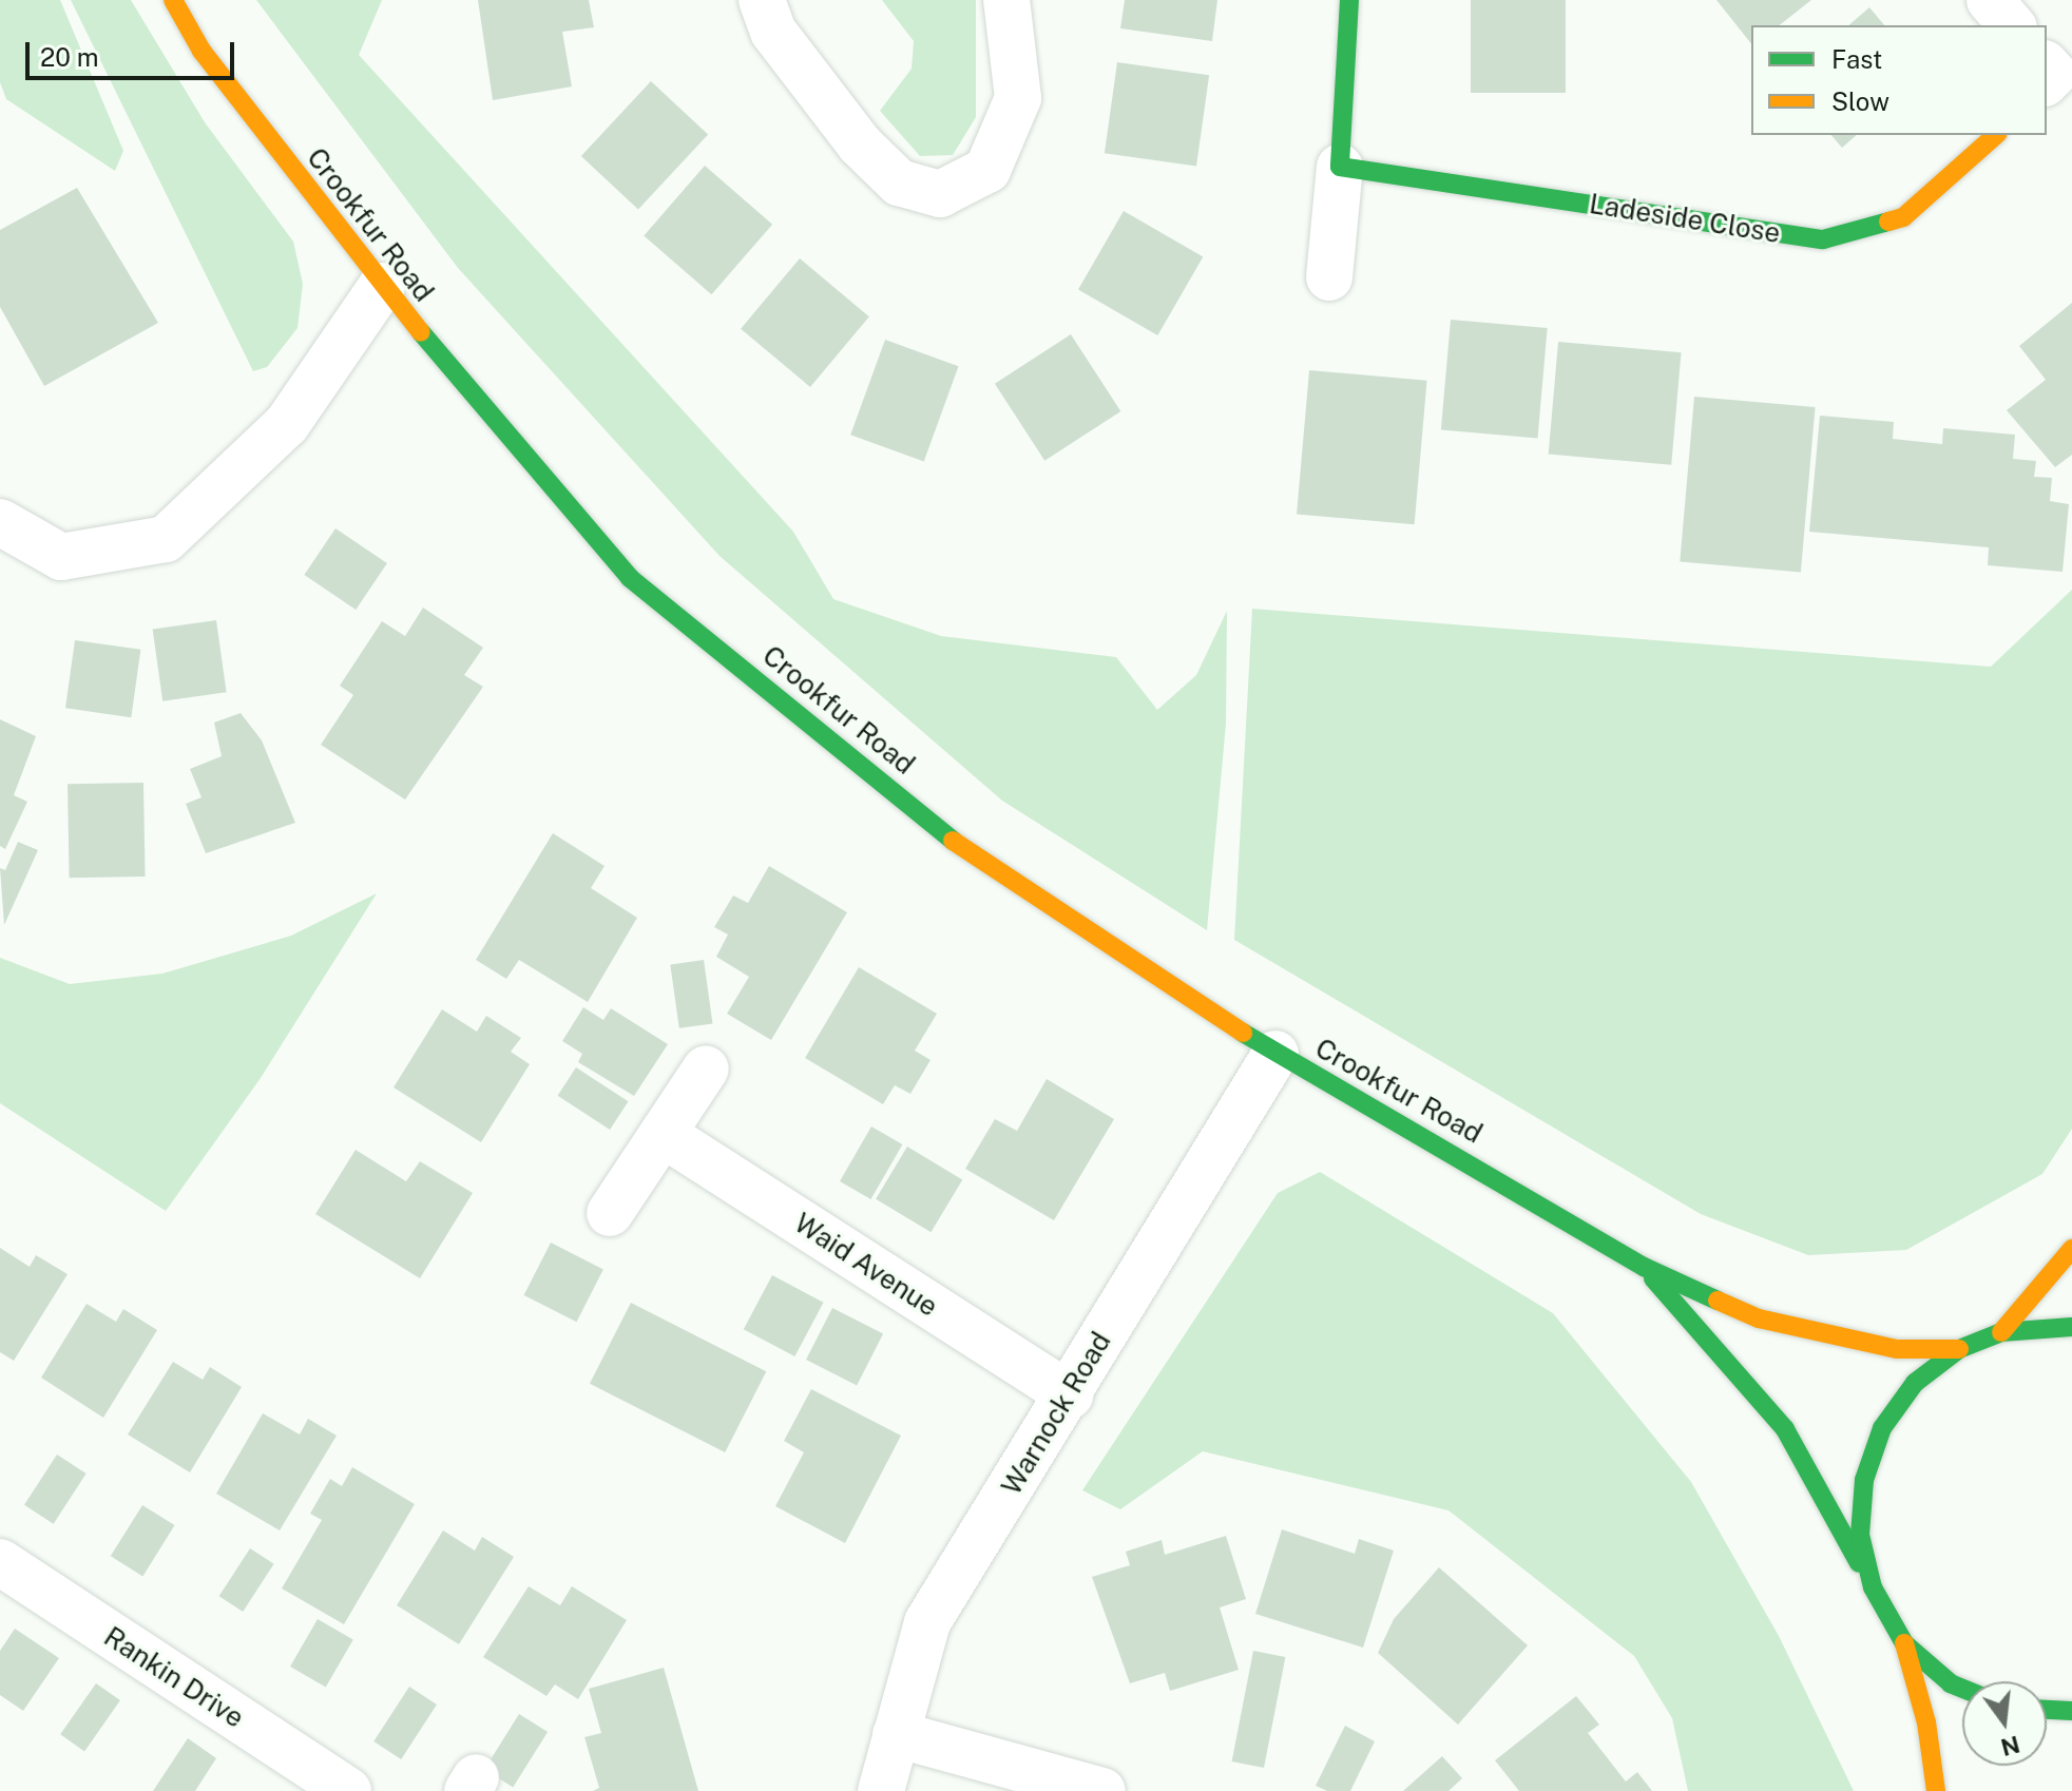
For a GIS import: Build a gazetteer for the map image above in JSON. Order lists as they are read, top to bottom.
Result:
{
  "streets": {
    "street": [
      "Ladeside Close",
      "Crookfur Road",
      "Waid Avenue",
      "Warnock Road",
      "Rankin Drive"
    ]
  },
  "crossings": [
    ["Crookfur Road", "Warnock Road"],
    ["Waid Avenue", "Warnock Road"]
  ],
  "legend": ["Fast", "Slow"],
  "scale_bar": "20 m",
  "north": "bottom"
}
